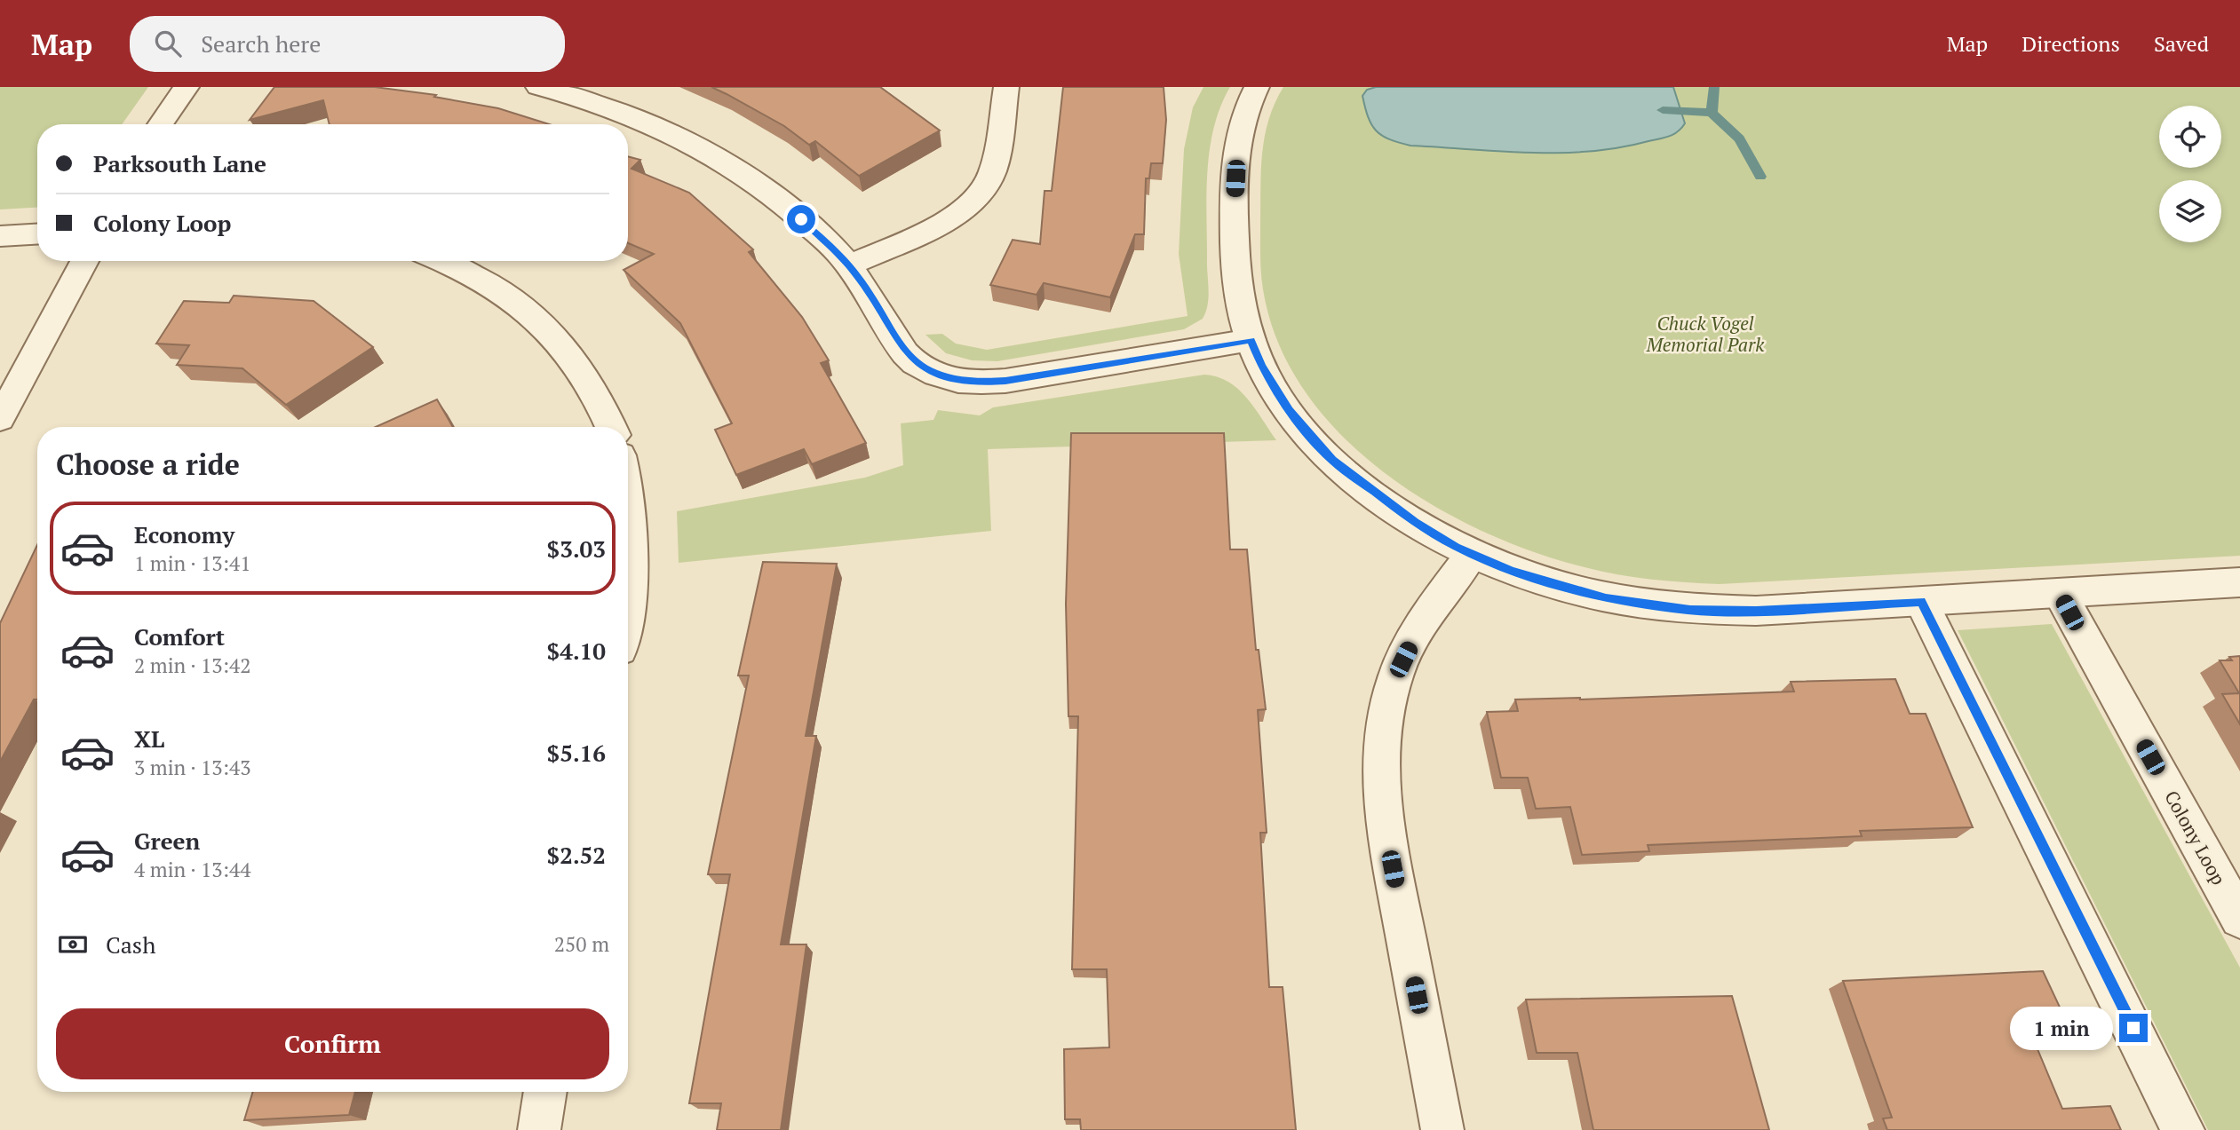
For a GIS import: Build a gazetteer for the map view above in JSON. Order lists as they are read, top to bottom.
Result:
{
  "streets": {
    "street": ["Colony Loop"]
  },
  "parks": ["Chuck Vogel Memorial Park"],
  "page": {
    "header": "Map",
    "search": "Search here",
    "nav": ["Map", "Directions", "Saved"],
    "banner": ["Parksouth Lane", "Colony Loop"],
    "heading": "Choose a ride",
    "list": [
      {
        "name": "Economy",
        "note": "1 min · 13:41",
        "value": "$3.03"
      },
      {
        "name": "Comfort",
        "note": "2 min · 13:42",
        "value": "$4.10"
      },
      {
        "name": "XL",
        "note": "3 min · 13:43",
        "value": "$5.16"
      },
      {
        "name": "Green",
        "note": "4 min · 13:44",
        "value": "$2.52"
      }
    ],
    "pay": ["Cash", "250 m"],
    "buttons": "Confirm",
    "bubble": "1 min"
  }
}
